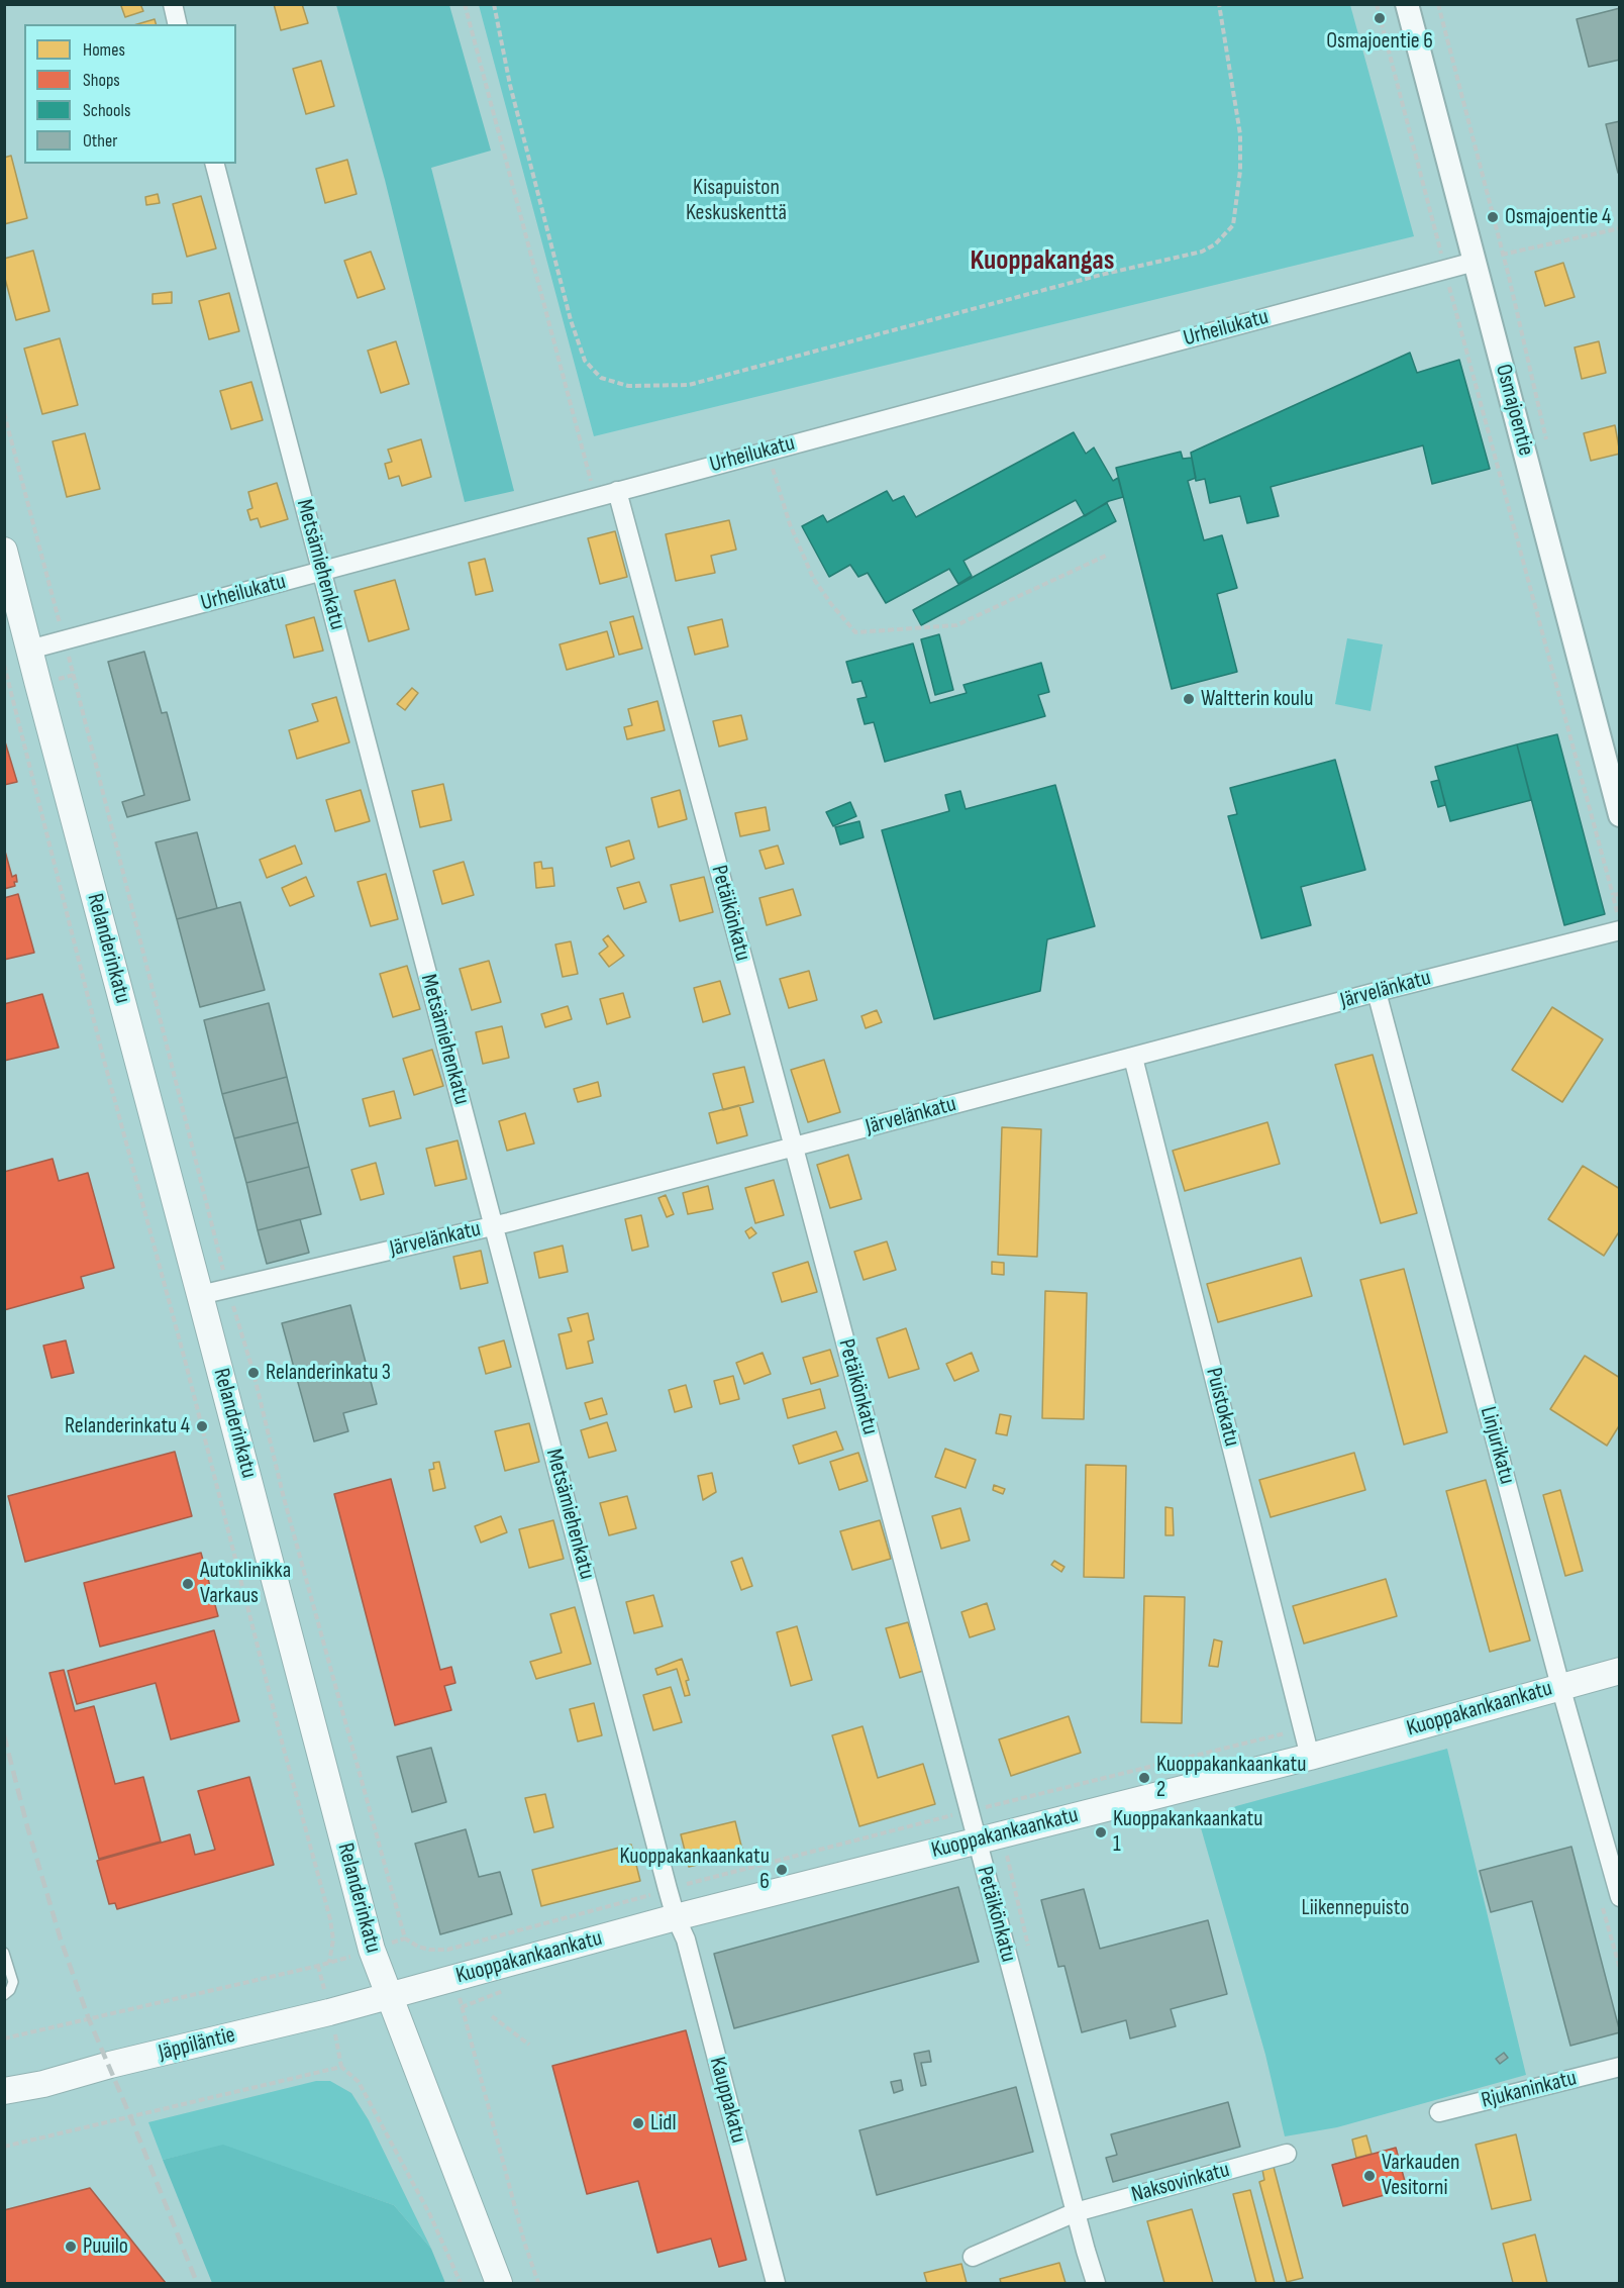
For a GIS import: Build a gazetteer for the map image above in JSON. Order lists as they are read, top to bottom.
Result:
{
  "streets": {
    "main road": ["Relanderinkatu", "Kuoppakankaankatu", "Jäppiläntie"],
    "street": [
      "Urheilukatu",
      "Osmajoentie",
      "Metsämiehenkatu",
      "Petäikönkatu",
      "Järvelänkatu",
      "Puistokatu",
      "Linjurikatu",
      "Rjukaninkatu",
      "Kauppakatu",
      "Naksovinkatu"
    ]
  },
  "crossings": [
    ["Urheilukatu", "Osmajoentie"],
    ["Urheilukatu", "Metsämiehenkatu"],
    ["Urheilukatu", "Petäikönkatu"],
    ["Urheilukatu", "Relanderinkatu"],
    ["Metsämiehenkatu", "Järvelänkatu"],
    ["Metsämiehenkatu", "Kuoppakankaankatu"],
    ["Metsämiehenkatu", "Kauppakatu"],
    ["Petäikönkatu", "Järvelänkatu"],
    ["Petäikönkatu", "Kuoppakankaankatu"],
    ["Petäikönkatu", "Naksovinkatu"],
    ["Relanderinkatu", "Järvelänkatu"],
    ["Relanderinkatu", "Kuoppakankaankatu"],
    ["Relanderinkatu", "Jäppiläntie"],
    ["Järvelänkatu", "Puistokatu"],
    ["Järvelänkatu", "Linjurikatu"],
    ["Puistokatu", "Kuoppakankaankatu"],
    ["Linjurikatu", "Kuoppakankaankatu"],
    ["Kuoppakankaankatu", "Jäppiläntie"],
    ["Kuoppakankaankatu", "Kauppakatu"]
  ],
  "districts": ["Kuoppakangas"],
  "parks": ["Kisapuiston Keskuskenttä", "Liikennepuisto"],
  "places": [
    "Osmajoentie 6",
    "Osmajoentie 4",
    "Waltterin koulu",
    "Relanderinkatu 3",
    "Relanderinkatu 4",
    "Autoklinikka Varkaus",
    "Kuoppakankaankatu 2",
    "Kuoppakankaankatu 1",
    "Kuoppakankaankatu 6",
    "Lidl",
    "Varkauden Vesitorni",
    "Puuilo"
  ],
  "legend": [
    "Homes",
    "Shops",
    "Schools",
    "Other"
  ]
}
